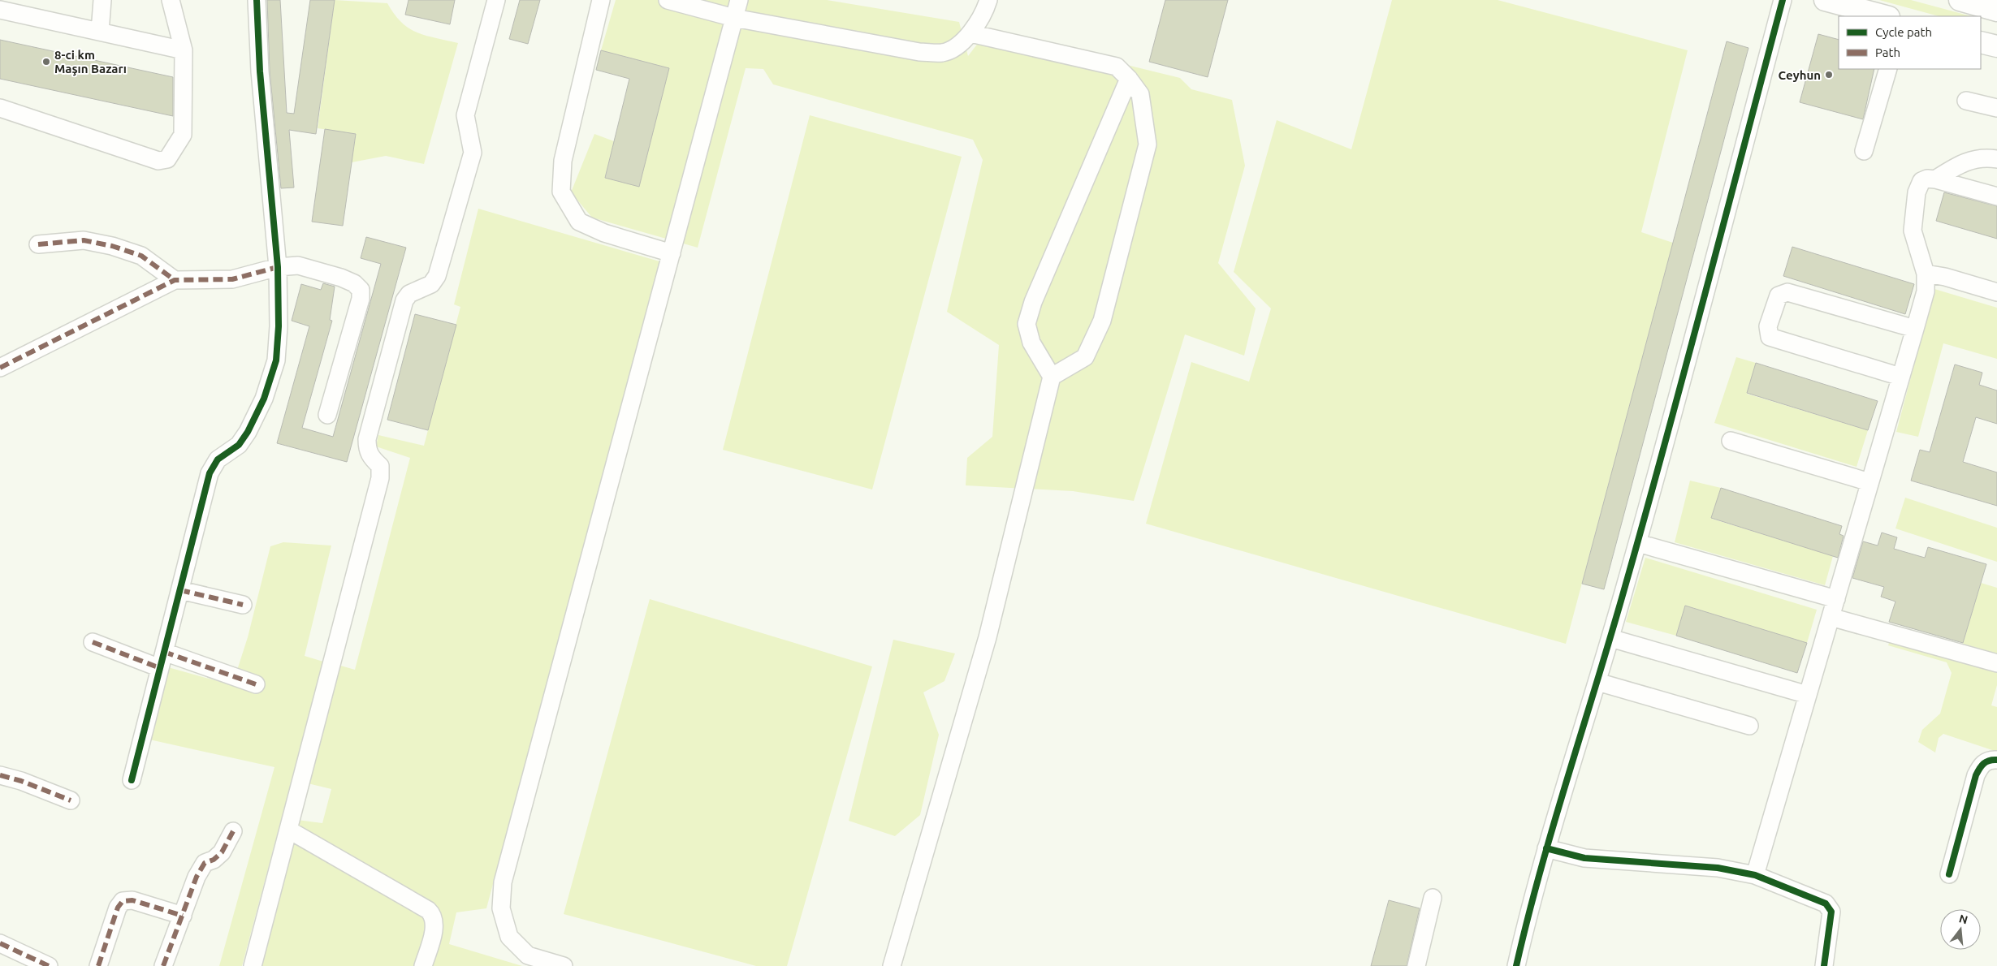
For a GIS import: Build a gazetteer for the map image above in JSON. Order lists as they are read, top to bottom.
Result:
{
  "places": ["8-ci km Maşın Bazarı", "Ceyhun"],
  "legend": ["Cycle path", "Path"],
  "north": "top"
}
